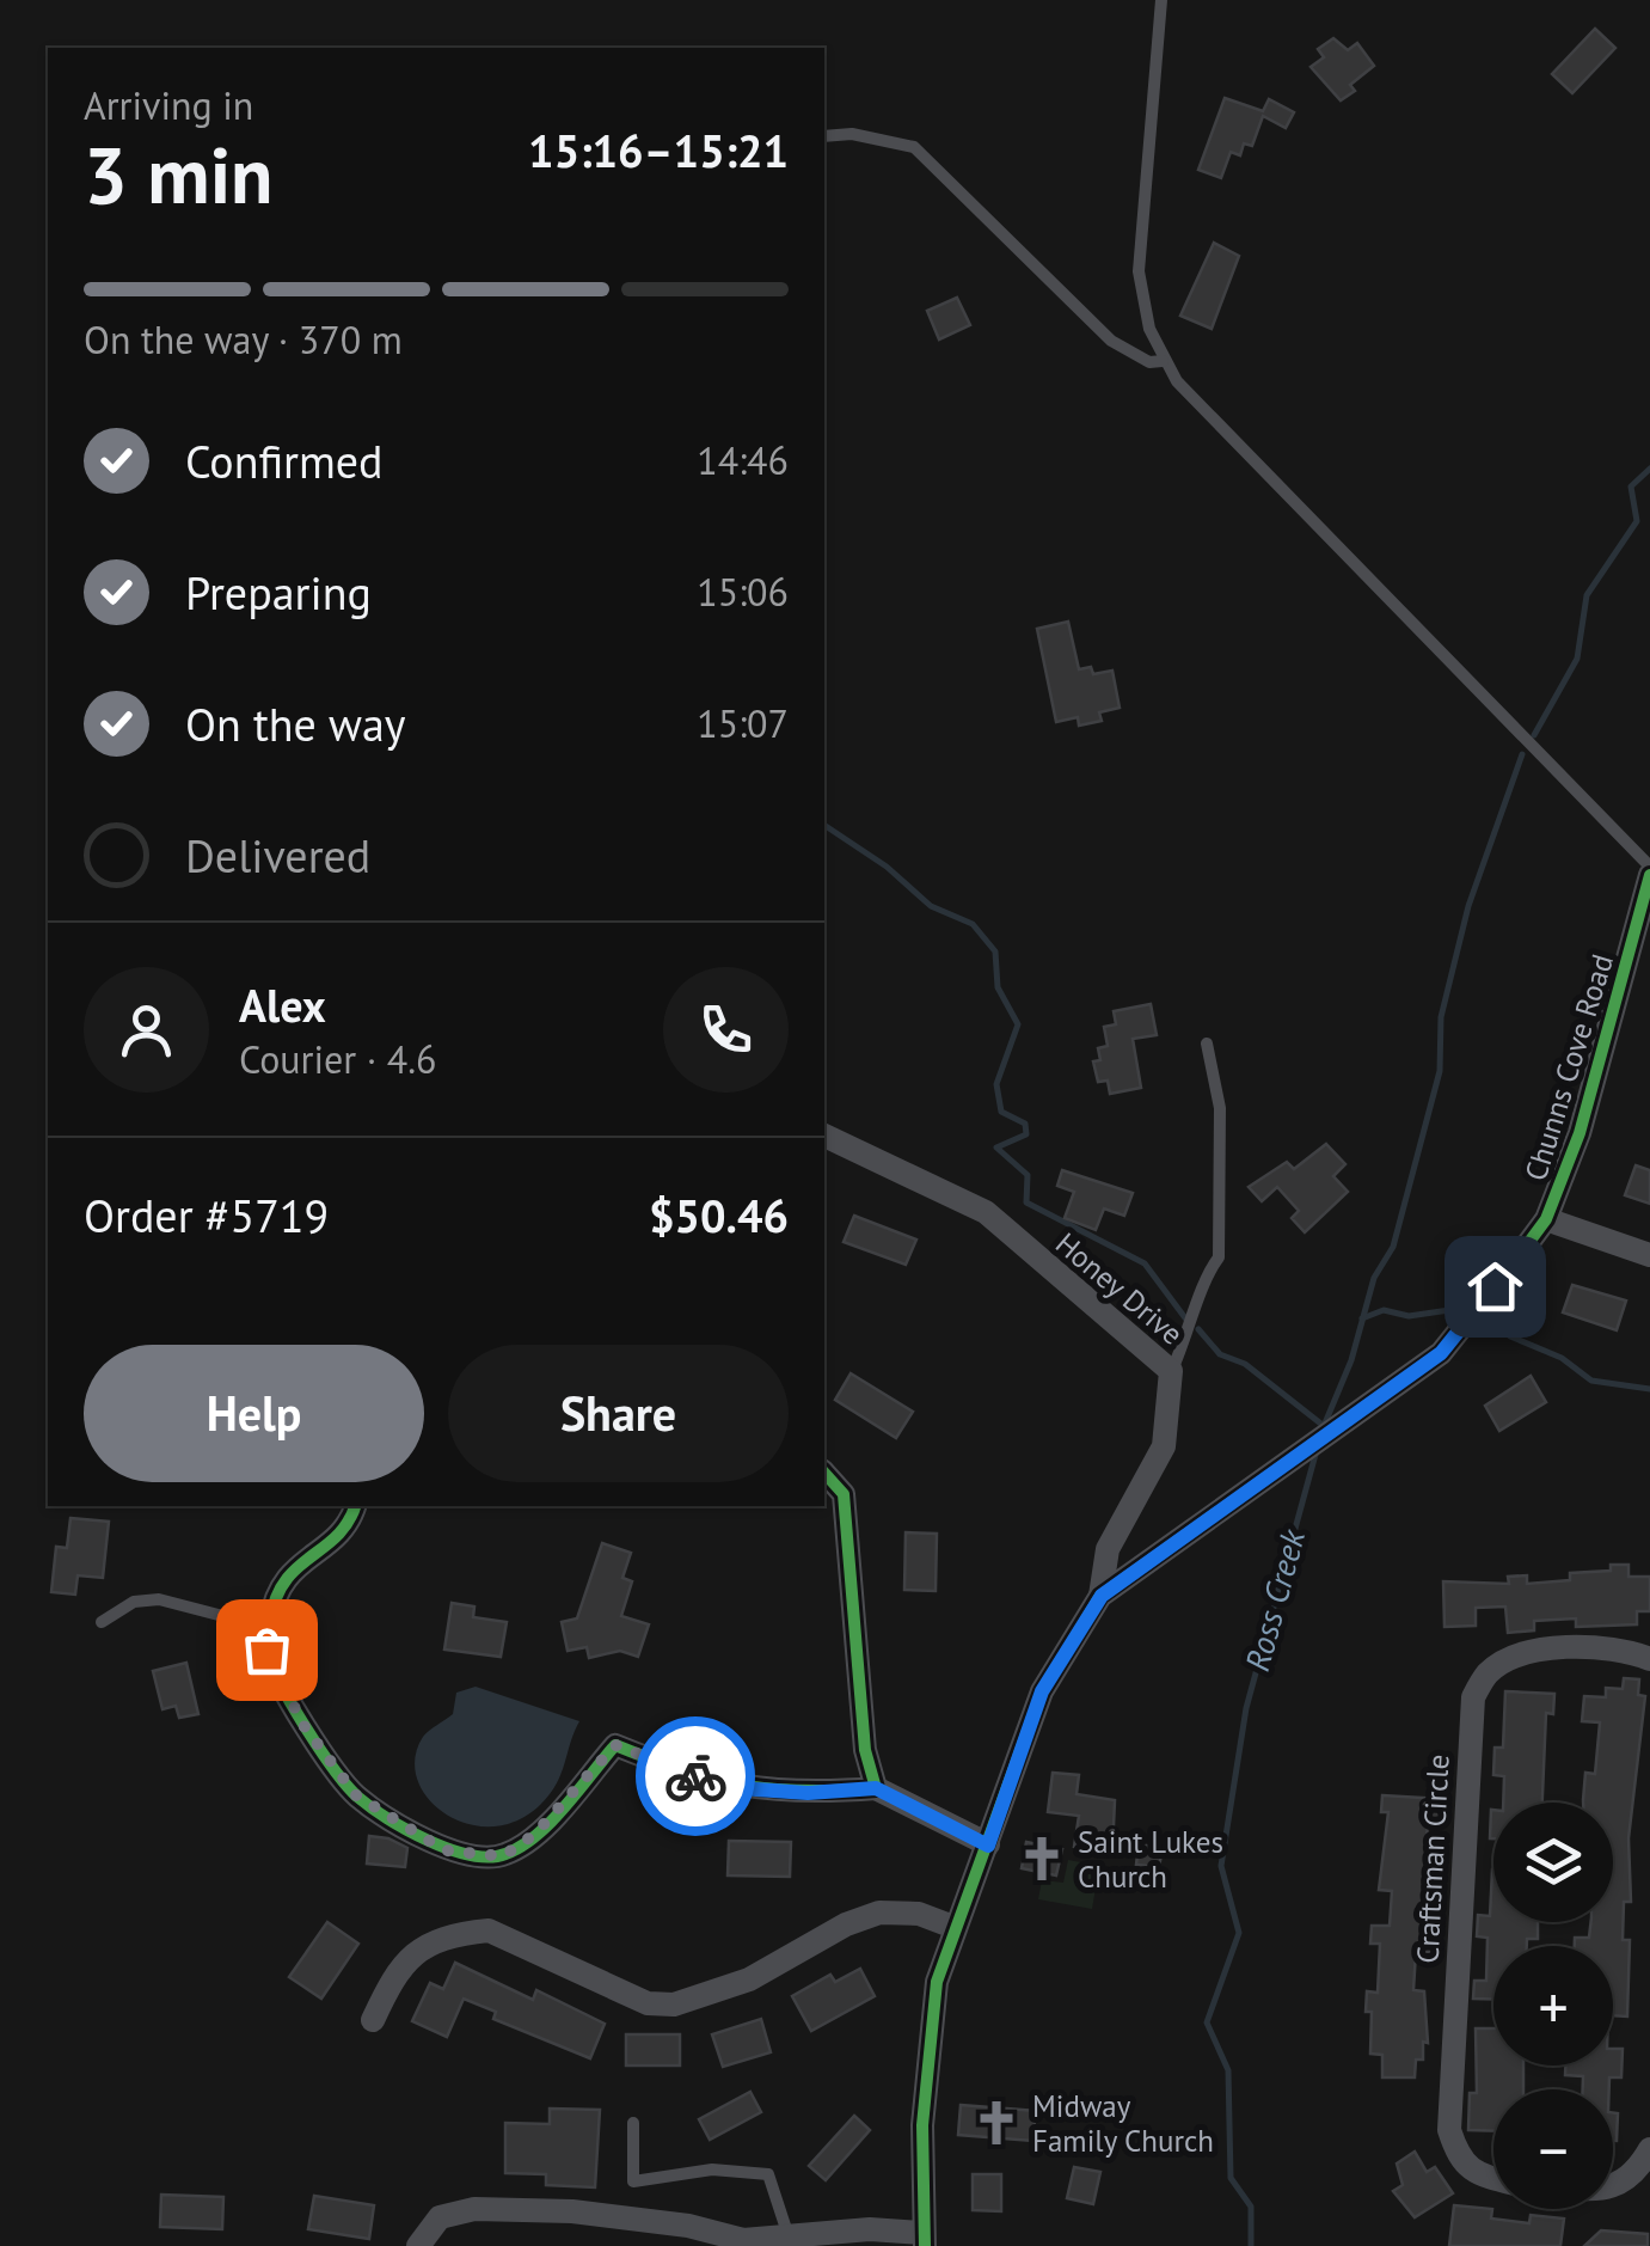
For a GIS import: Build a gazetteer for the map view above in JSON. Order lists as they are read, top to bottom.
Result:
{
  "streets": {
    "street": ["Chunns Cove Road", "Honey Drive", "Craftsman Circle"]
  },
  "crossings": [
    ["Chunns Cove Road", "Honey Drive"]
  ],
  "water": ["Ross Creek"],
  "places": {
    "church": ["Saint Lukes Church", "Midway Family Church"]
  },
  "page": {
    "heading": ["3 min", "Arriving in", "15:16–15:21"],
    "panel": [
      "Alex",
      "Courier · 4.6",
      "Order #5719",
      "$50.46"
    ],
    "bar": "On the way · 370 m",
    "list": [
      ["Confirmed", "14:46"],
      ["Preparing", "15:06"],
      ["On the way", "15:07"],
      "Delivered"
    ],
    "buttons": ["Help", "Share"],
    "map_buttons": ["+", "−"]
  }
}
